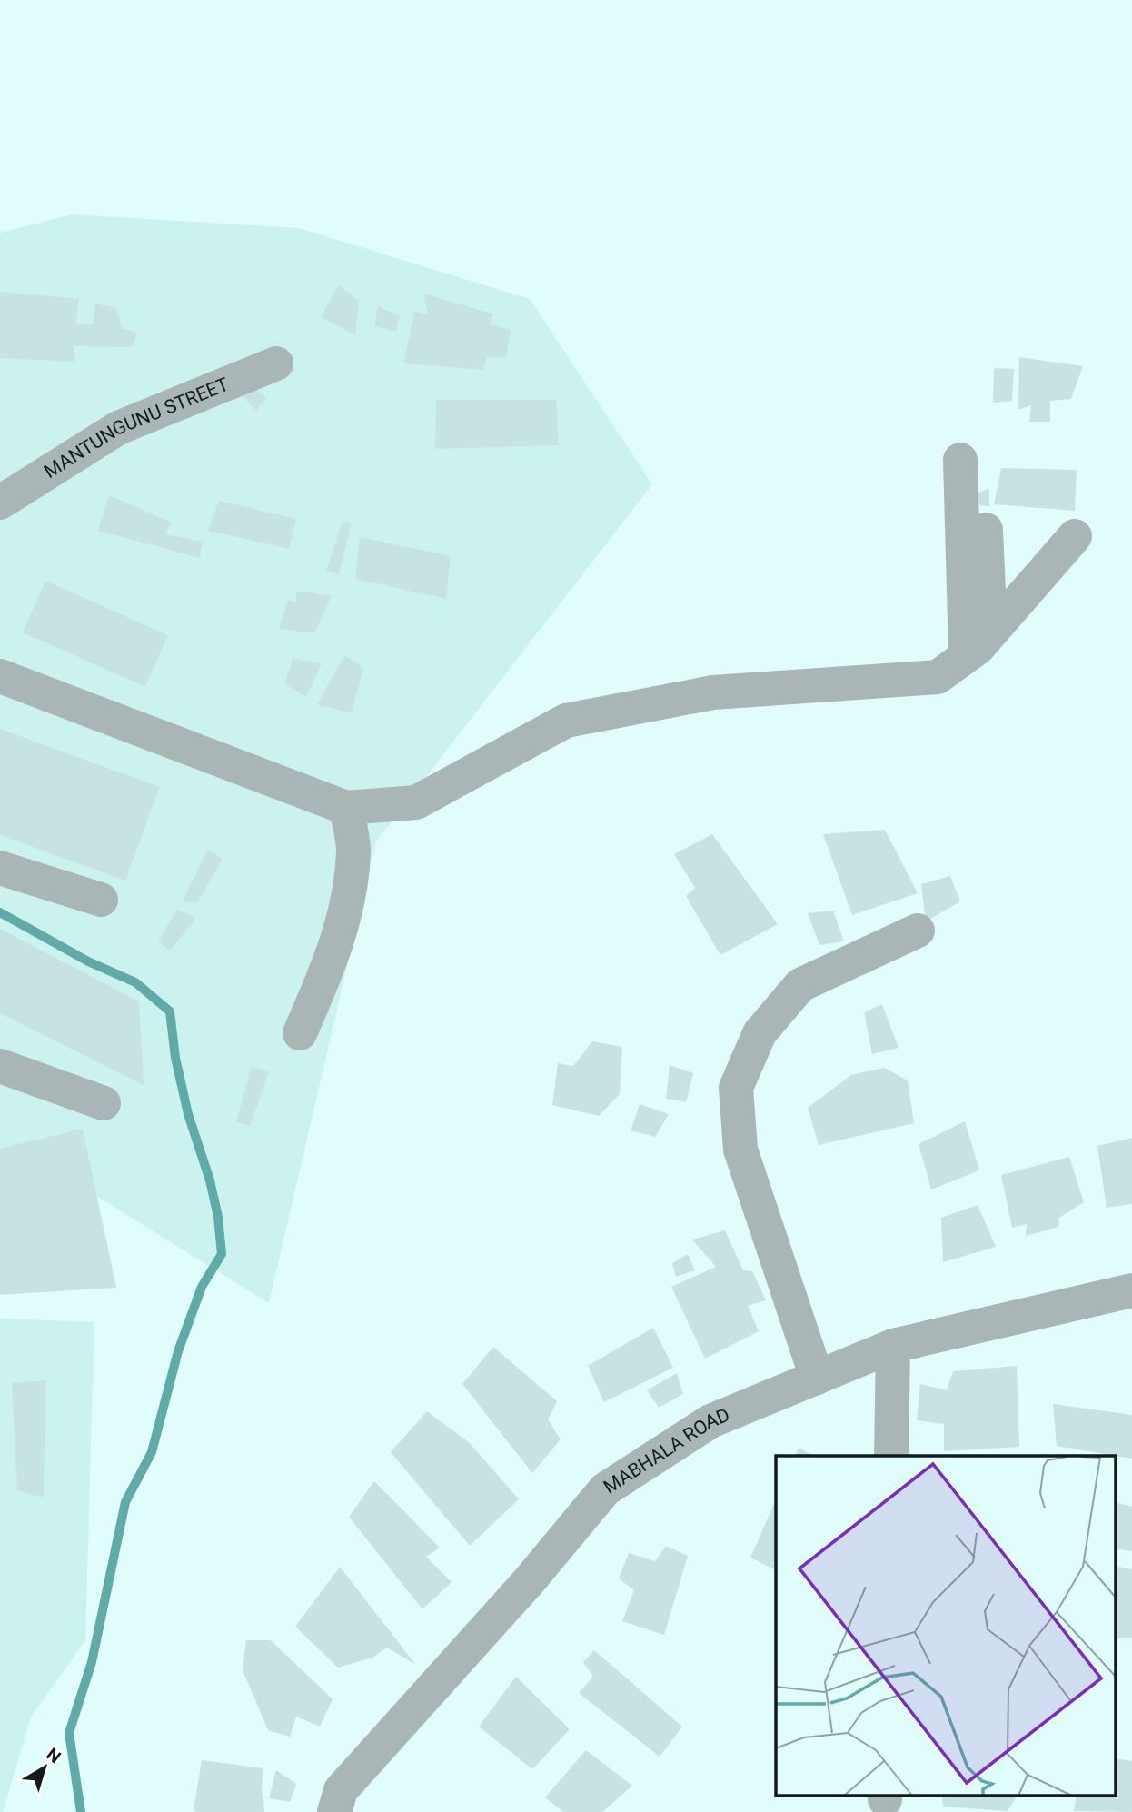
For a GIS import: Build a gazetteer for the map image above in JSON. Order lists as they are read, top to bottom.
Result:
{
  "streets": {
    "street": ["MANTUNGUNU STREET", "MABHALA ROAD"]
  },
  "north": "top right"
}
